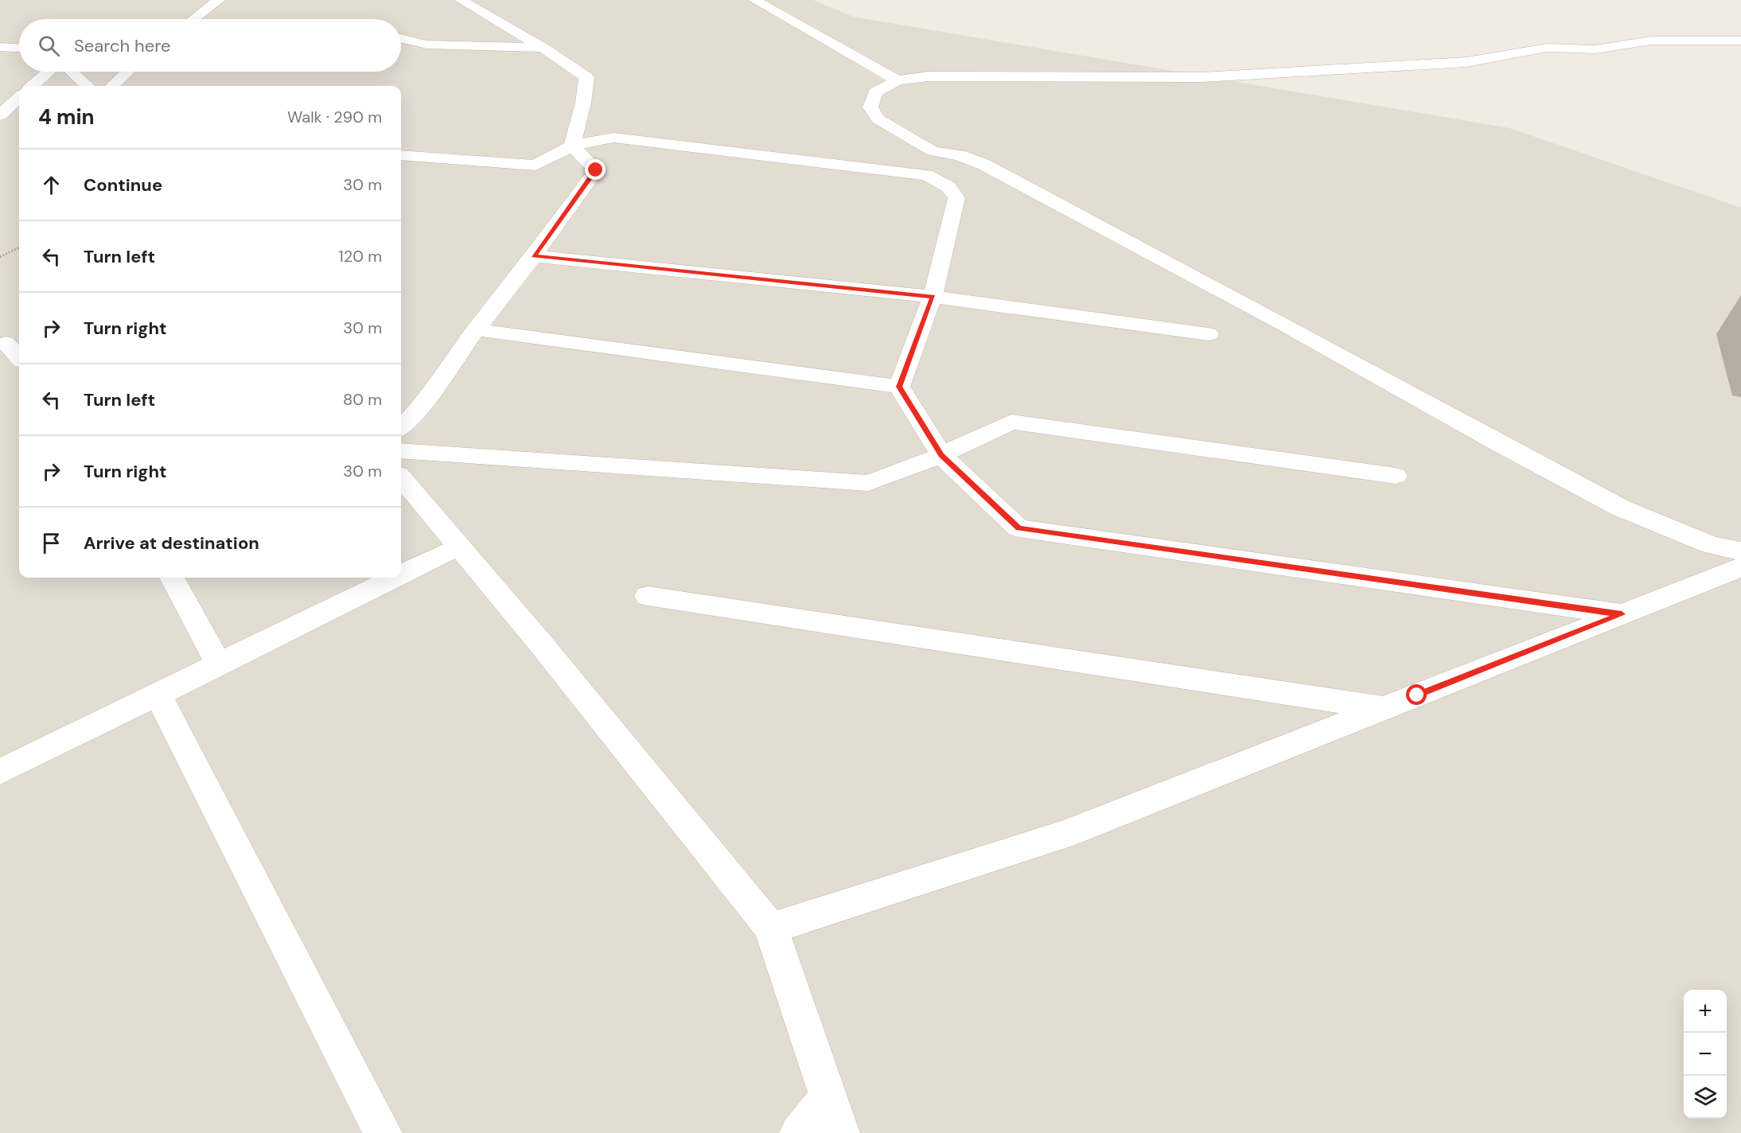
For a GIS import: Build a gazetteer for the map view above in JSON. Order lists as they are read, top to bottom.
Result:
{
  "page": {
    "search": "Search here",
    "heading": ["4 min", "Walk · 290 m"],
    "list": [
      ["Continue", "30 m"],
      ["Turn left", "120 m"],
      ["Turn right", "30 m"],
      ["Turn left", "80 m"],
      ["Turn right", "30 m"],
      "Arrive at destination"
    ],
    "map_buttons": ["+", "−"]
  }
}
